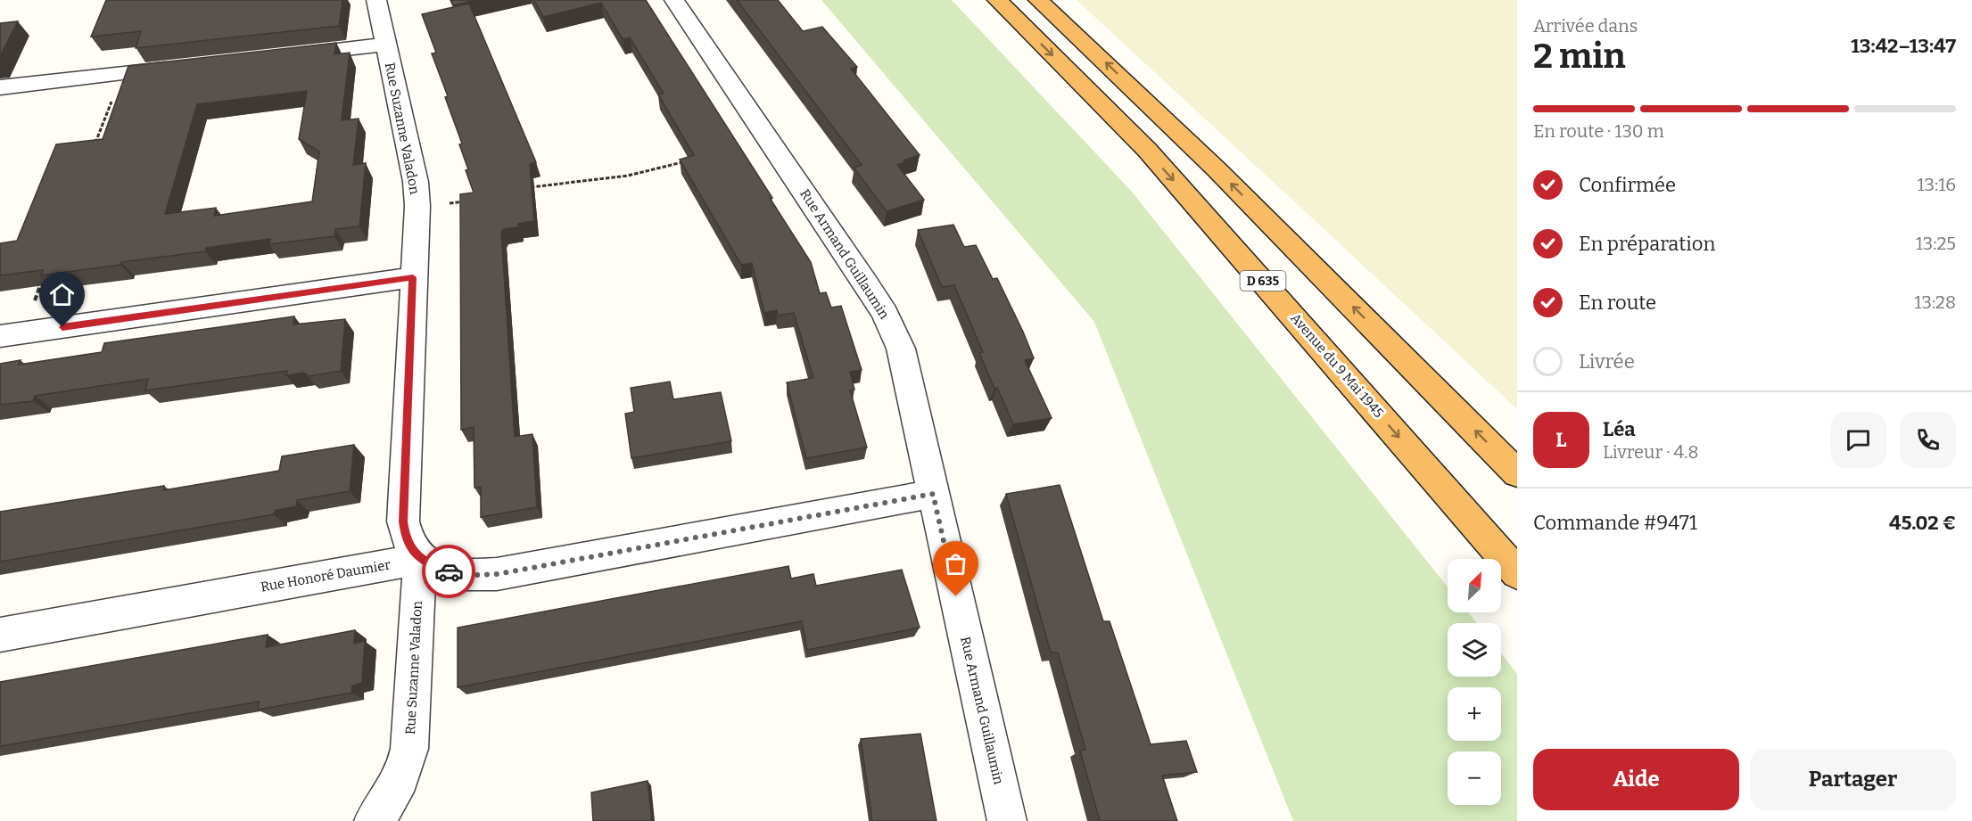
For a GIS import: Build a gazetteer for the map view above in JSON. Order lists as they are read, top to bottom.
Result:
{
  "streets": {
    "highway": ["D 635", "Avenue du 9 Mai 1945"],
    "street": ["Rue Suzanne Valadon", "Rue Armand Guillaumin", "Rue Honoré Daumier"]
  },
  "crossings": [
    ["Rue Suzanne Valadon", "Rue Honoré Daumier"]
  ],
  "north": "top right",
  "page": {
    "heading": ["2 min", "Arrivée dans", "13:42–13:47"],
    "panel": [
      "Léa",
      "Livreur · 4.8",
      "Commande #9471",
      "45.02 €"
    ],
    "bar": "En route · 130 m",
    "list": [
      ["Confirmée", "13:16"],
      ["En préparation", "13:25"],
      ["En route", "13:28"],
      "Livrée"
    ],
    "round": "L",
    "map_buttons": ["+", "−"],
    "buttons": ["Aide", "Partager"]
  }
}
